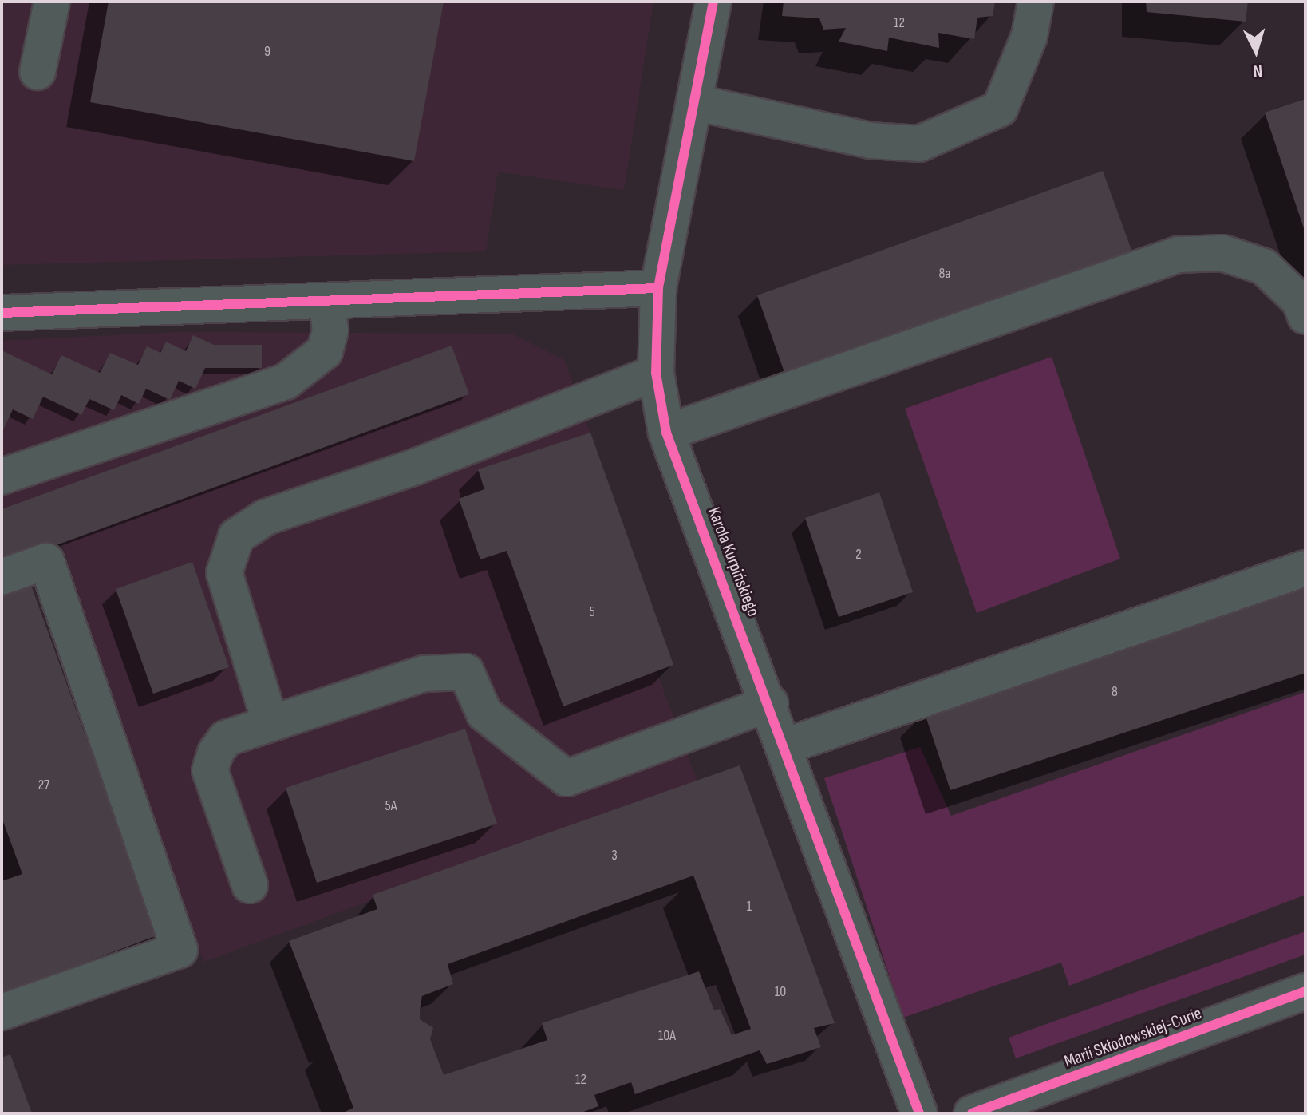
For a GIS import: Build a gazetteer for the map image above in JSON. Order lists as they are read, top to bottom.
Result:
{
  "streets": {
    "street": ["Karola Kurpińskiego", "Marii Skłodowskiej-Curie"]
  },
  "house_numbers": [
    "12",
    "9",
    "8a",
    "2",
    "5",
    "8",
    "27",
    "5A",
    "3",
    "1",
    "10",
    "10A",
    "12"
  ],
  "north": "bottom"
}
